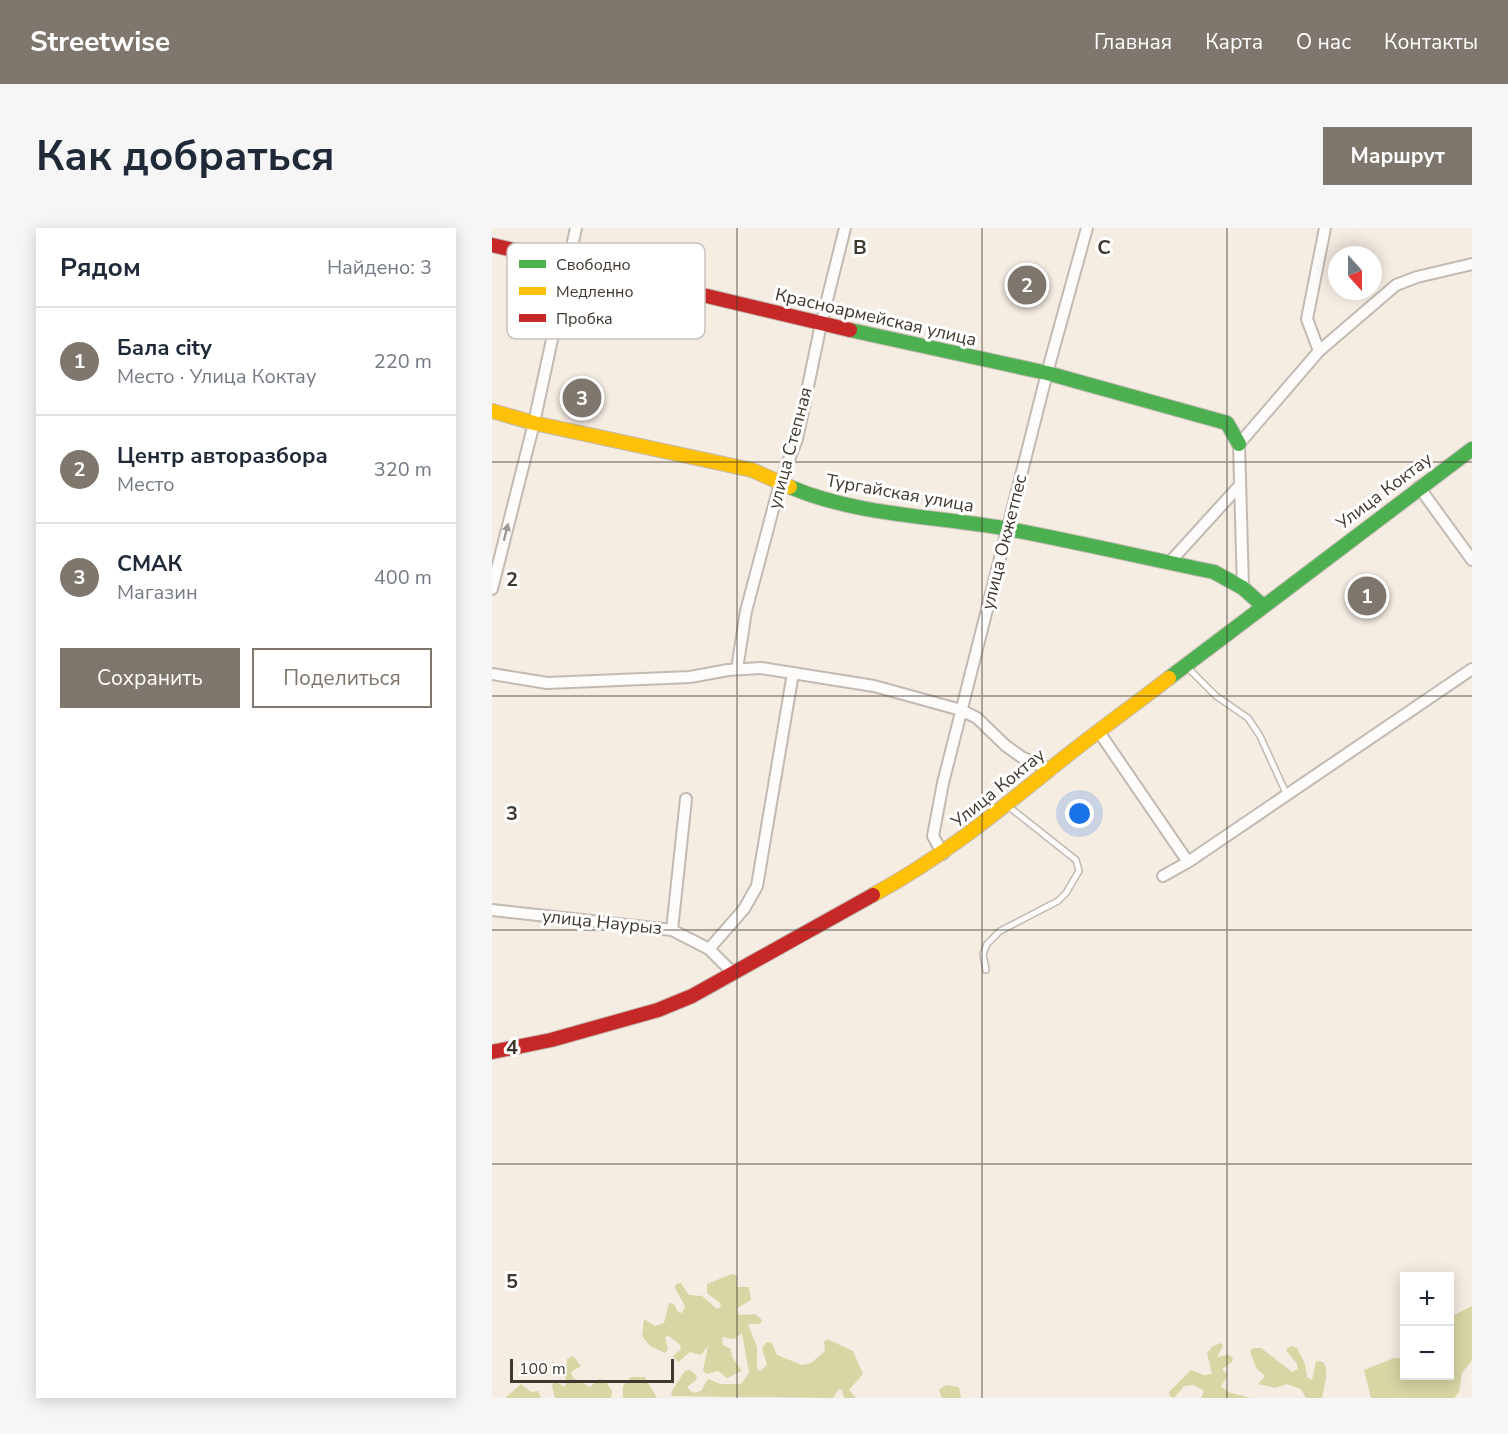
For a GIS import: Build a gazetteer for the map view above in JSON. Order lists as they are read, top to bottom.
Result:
{
  "streets": {
    "street": [
      "Красноармейская улица",
      "улица Степная",
      "Улица Коктау",
      "Тургайская улица",
      "улица Окжетпес",
      "улица Наурыз"
    ]
  },
  "crossings": [
    ["Красноармейская улица", "улица Степная"],
    ["Красноармейская улица", "улица Окжетпес"],
    ["улица Степная", "Тургайская улица"],
    ["Улица Коктау", "Тургайская улица"],
    ["Улица Коктау", "улица Окжетпес"],
    ["Улица Коктау", "улица Наурыз"],
    ["Тургайская улица", "улица Окжетпес"]
  ],
  "legend": ["Свободно", "Медленно", "Пробка"],
  "scale_bar": "100 m",
  "north": "bottom",
  "page": {
    "header": "Streetwise",
    "nav": [
      "Главная",
      "Карта",
      "О нас",
      "Контакты"
    ],
    "buttons": [
      "Маршрут",
      ["Сохранить", "Поделиться"]
    ],
    "title": "Как добраться",
    "heading": ["Рядом", "Найдено: 3"],
    "pins": ["2", "3", "1"],
    "list": [
      {
        "mark": "1",
        "name": "Бала city",
        "note": "Место · Улица Коктау",
        "value": "220 m"
      },
      {
        "mark": "2",
        "name": "Центр авторазбора",
        "note": "Место",
        "value": "320 m"
      },
      {
        "mark": "3",
        "name": "СМАК",
        "note": "Магазин",
        "value": "400 m"
      }
    ],
    "map_buttons": ["+", "−"],
    "scale": "100 m"
  },
  "grid": {
    "columns": ["B", "C"],
    "rows": [
      "2",
      "3",
      "4",
      "5"
    ]
  }
}
